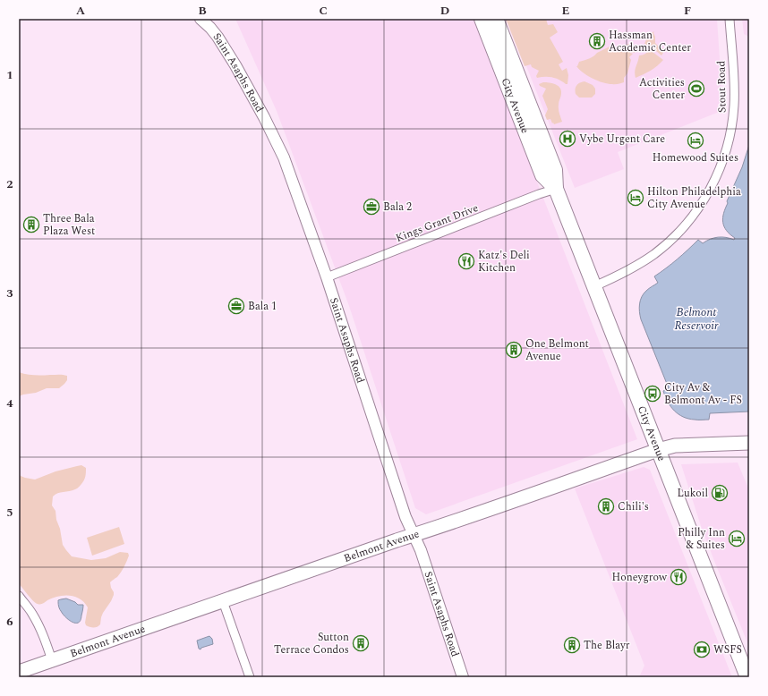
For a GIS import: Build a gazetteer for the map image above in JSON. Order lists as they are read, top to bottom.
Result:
{
  "streets": {
    "highway": ["City Avenue"],
    "main road": ["Belmont Avenue"],
    "street": ["Saint Asaphs Road", "Stout Road", "Kings Grant Drive"]
  },
  "crossings": [
    ["Saint Asaphs Road", "Kings Grant Drive"],
    ["Saint Asaphs Road", "Belmont Avenue"],
    ["Stout Road", "City Avenue"],
    ["City Avenue", "Kings Grant Drive"],
    ["City Avenue", "Belmont Avenue"]
  ],
  "water": ["Belmont Reservoir"],
  "places": {
    "building": [
      "Hassman Academic Center",
      "Three Bala Plaza West",
      "One Belmont Avenue",
      "Chili's",
      "Sutton Terrace Condos",
      "The Blayr"
    ],
    "sports": ["Activities Center"],
    "hospital": ["Vybe Urgent Care"],
    "hotel": ["Homewood Suites", "Hilton Philadelphia City Avenue", "Philly Inn & Suites"],
    "office": ["Bala 2", "Bala 1"],
    "restaurant": ["Katz's Deli Kitchen", "Honeygrow"],
    "bus stop": ["City Av & Belmont Av - FS"],
    "fuel station": ["Lukoil"],
    "bank": ["WSFS"]
  },
  "grid": {
    "columns": [
      "A",
      "B",
      "C",
      "D",
      "E",
      "F"
    ],
    "rows": [
      "1",
      "2",
      "3",
      "4",
      "5",
      "6"
    ]
  }
}
